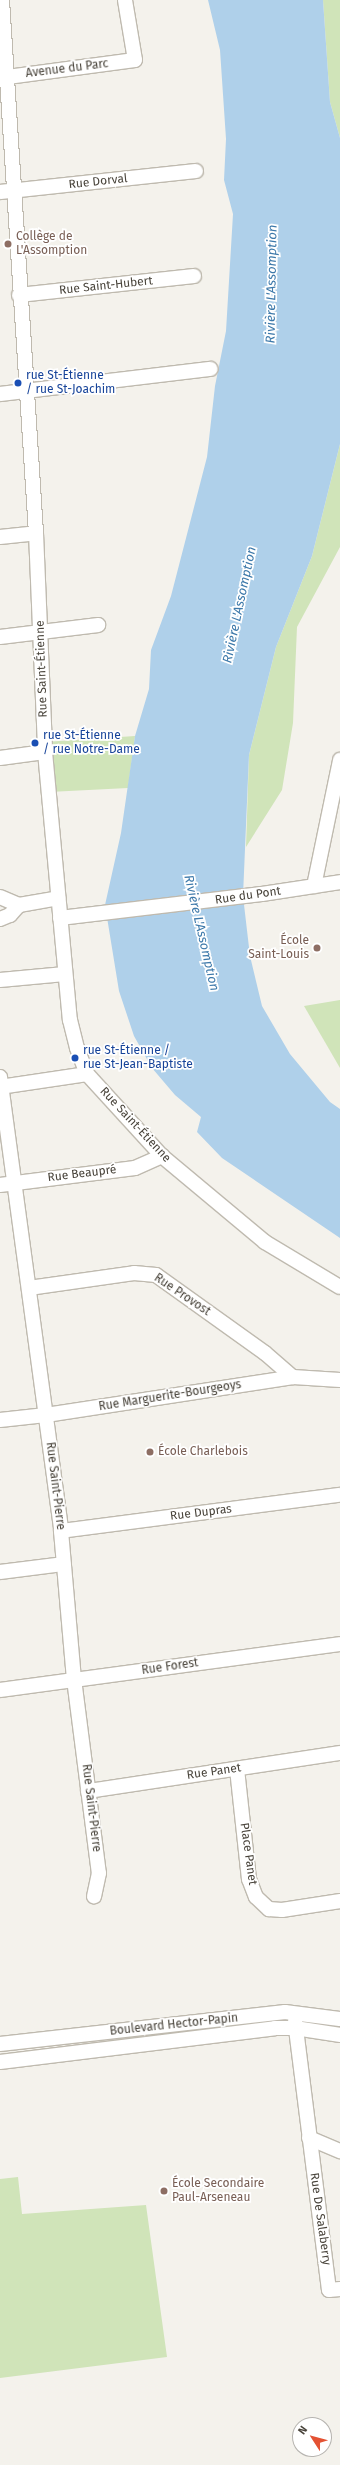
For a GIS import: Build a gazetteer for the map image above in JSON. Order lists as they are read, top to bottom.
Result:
{
  "streets": {
    "street": [
      "Avenue du Parc",
      "Rue Dorval",
      "Rue Saint-Hubert",
      "Rue Saint-Étienne",
      "Rue du Pont",
      "Rue Beaupré",
      "Rue Provost",
      "Rue Marguerite-Bourgeoys",
      "Rue Saint-Pierre",
      "Rue Dupras",
      "Rue Forest",
      "Rue Panet",
      "Place Panet",
      "Boulevard Hector-Papin",
      "Rue De Salaberry"
    ]
  },
  "crossings": [
    ["Avenue du Parc", "Rue Saint-Étienne"],
    ["Rue Dorval", "Rue Saint-Étienne"],
    ["Rue Saint-Hubert", "Rue Saint-Étienne"],
    ["Rue Saint-Étienne", "Rue du Pont"],
    ["Rue Saint-Étienne", "Rue Beaupré"],
    ["Rue Beaupré", "Rue Saint-Pierre"],
    ["Rue Provost", "Rue Marguerite-Bourgeoys"],
    ["Rue Provost", "Rue Saint-Pierre"],
    ["Rue Marguerite-Bourgeoys", "Rue Saint-Pierre"],
    ["Rue Saint-Pierre", "Rue Dupras"],
    ["Rue Saint-Pierre", "Rue Forest"],
    ["Rue Saint-Pierre", "Rue Panet"],
    ["Rue Panet", "Place Panet"],
    ["Boulevard Hector-Papin", "Rue De Salaberry"]
  ],
  "water": ["Rivière L'Assomption"],
  "places": [
    "Collège de L'Assomption",
    "rue St-Étienne / rue St-Joachim",
    "rue St-Étienne / rue Notre-Dame",
    "École Saint-Louis",
    "rue St-Étienne / rue St-Jean-Baptiste",
    "École Charlebois",
    "École Secondaire Paul-Arseneau"
  ],
  "north": "top left"
}
